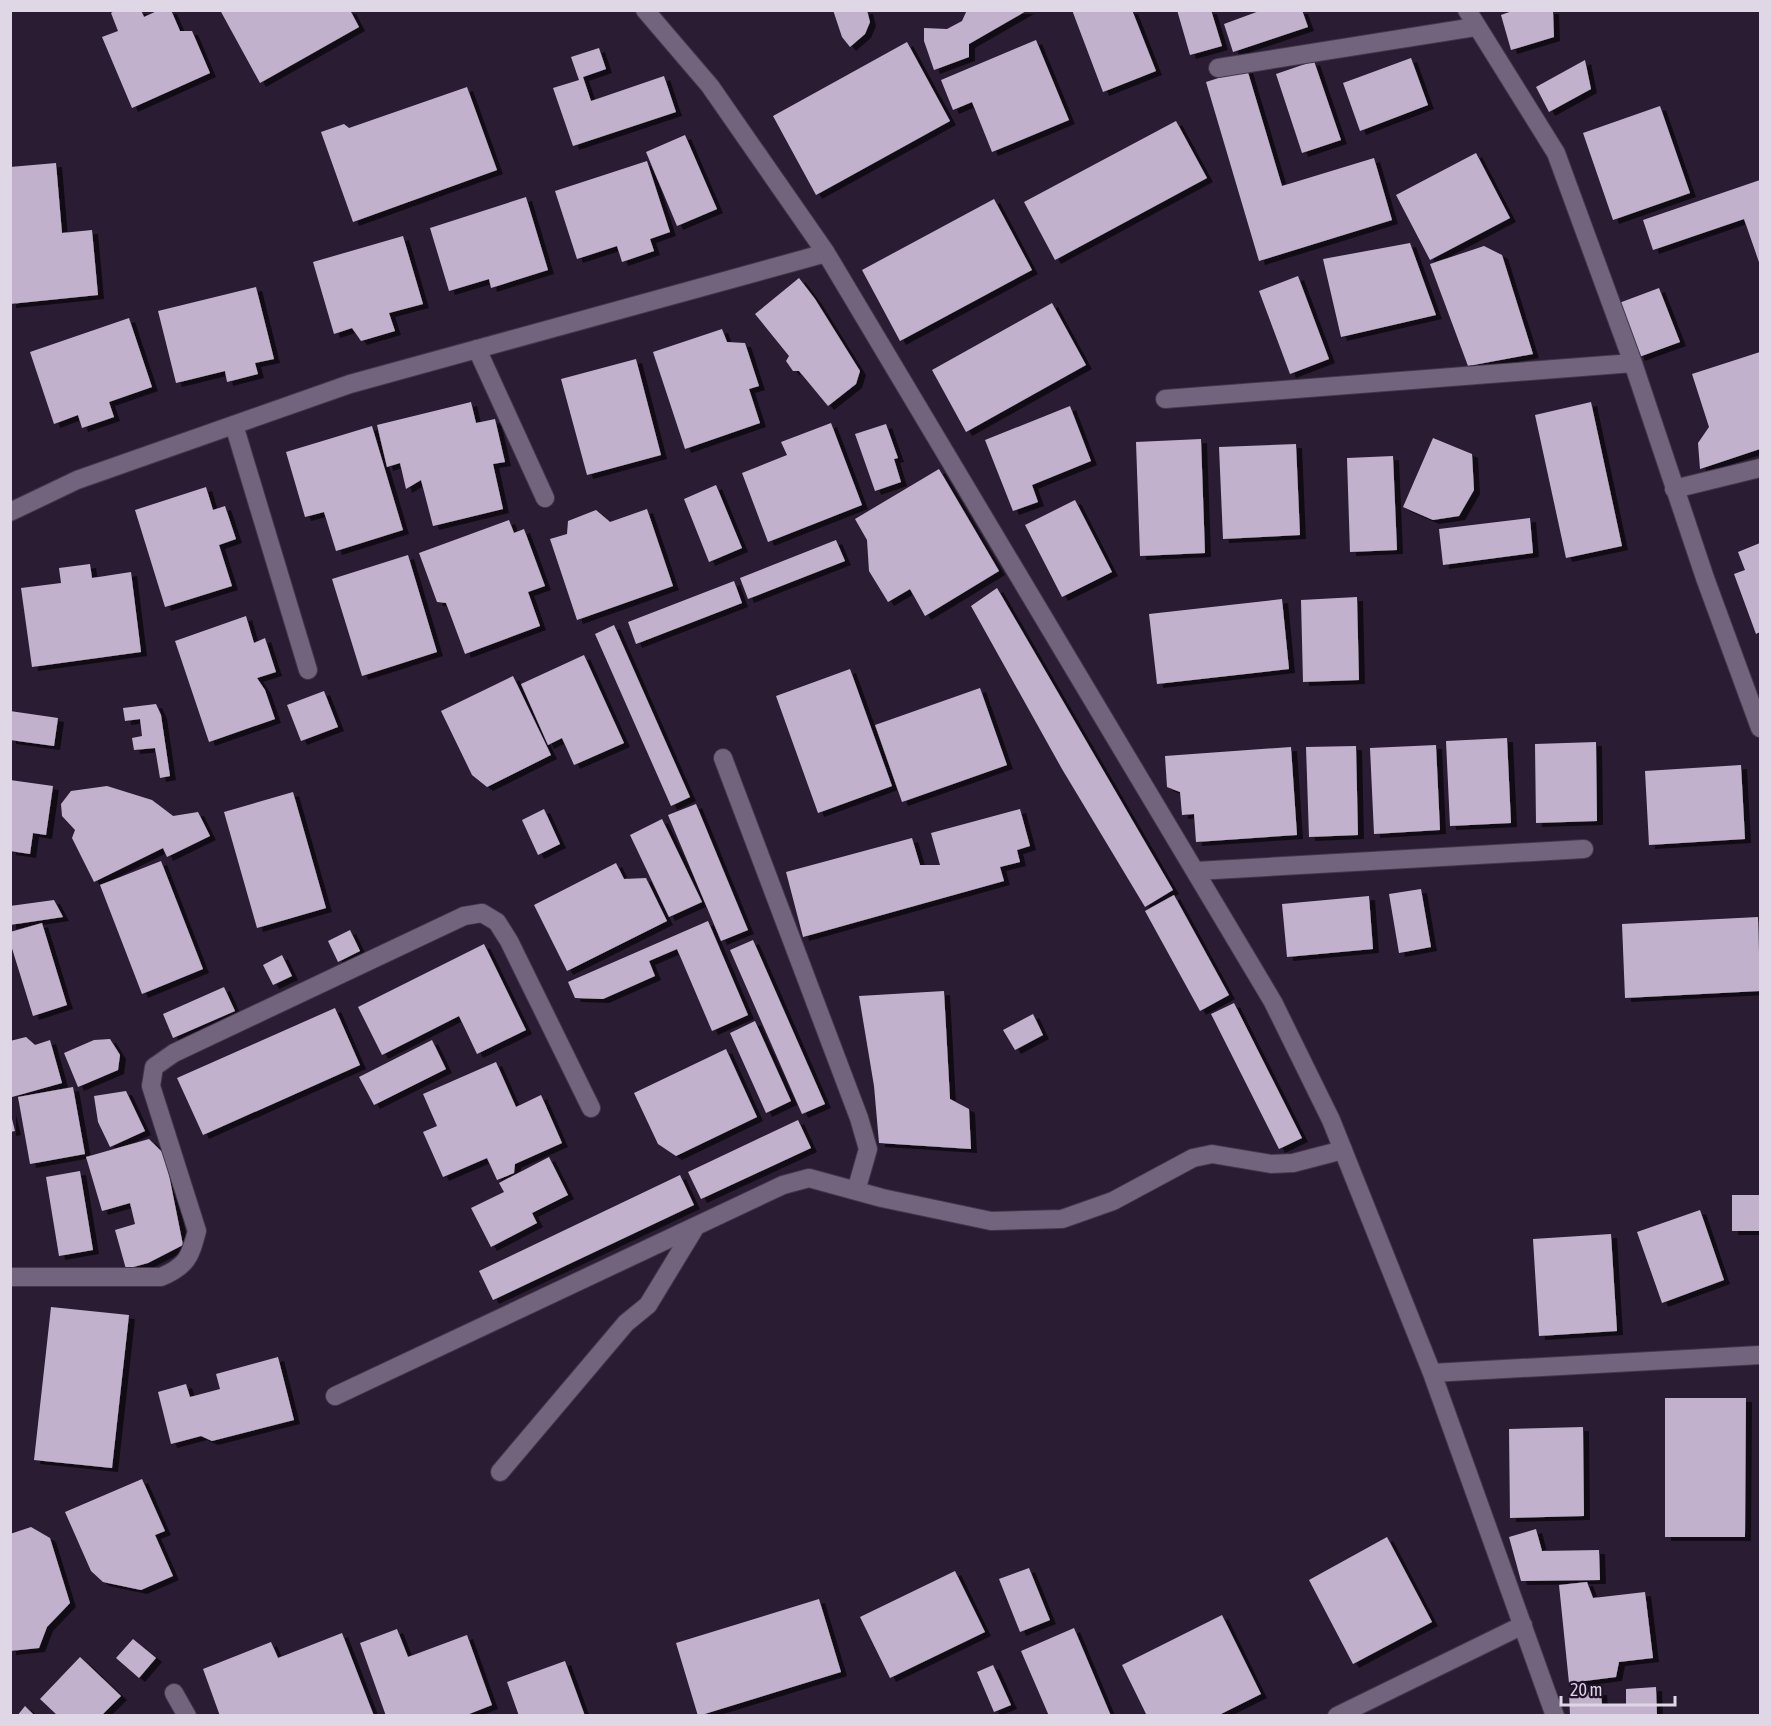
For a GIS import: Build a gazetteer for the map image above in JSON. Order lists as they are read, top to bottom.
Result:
{
  "scale_bar": "20 m"
}
